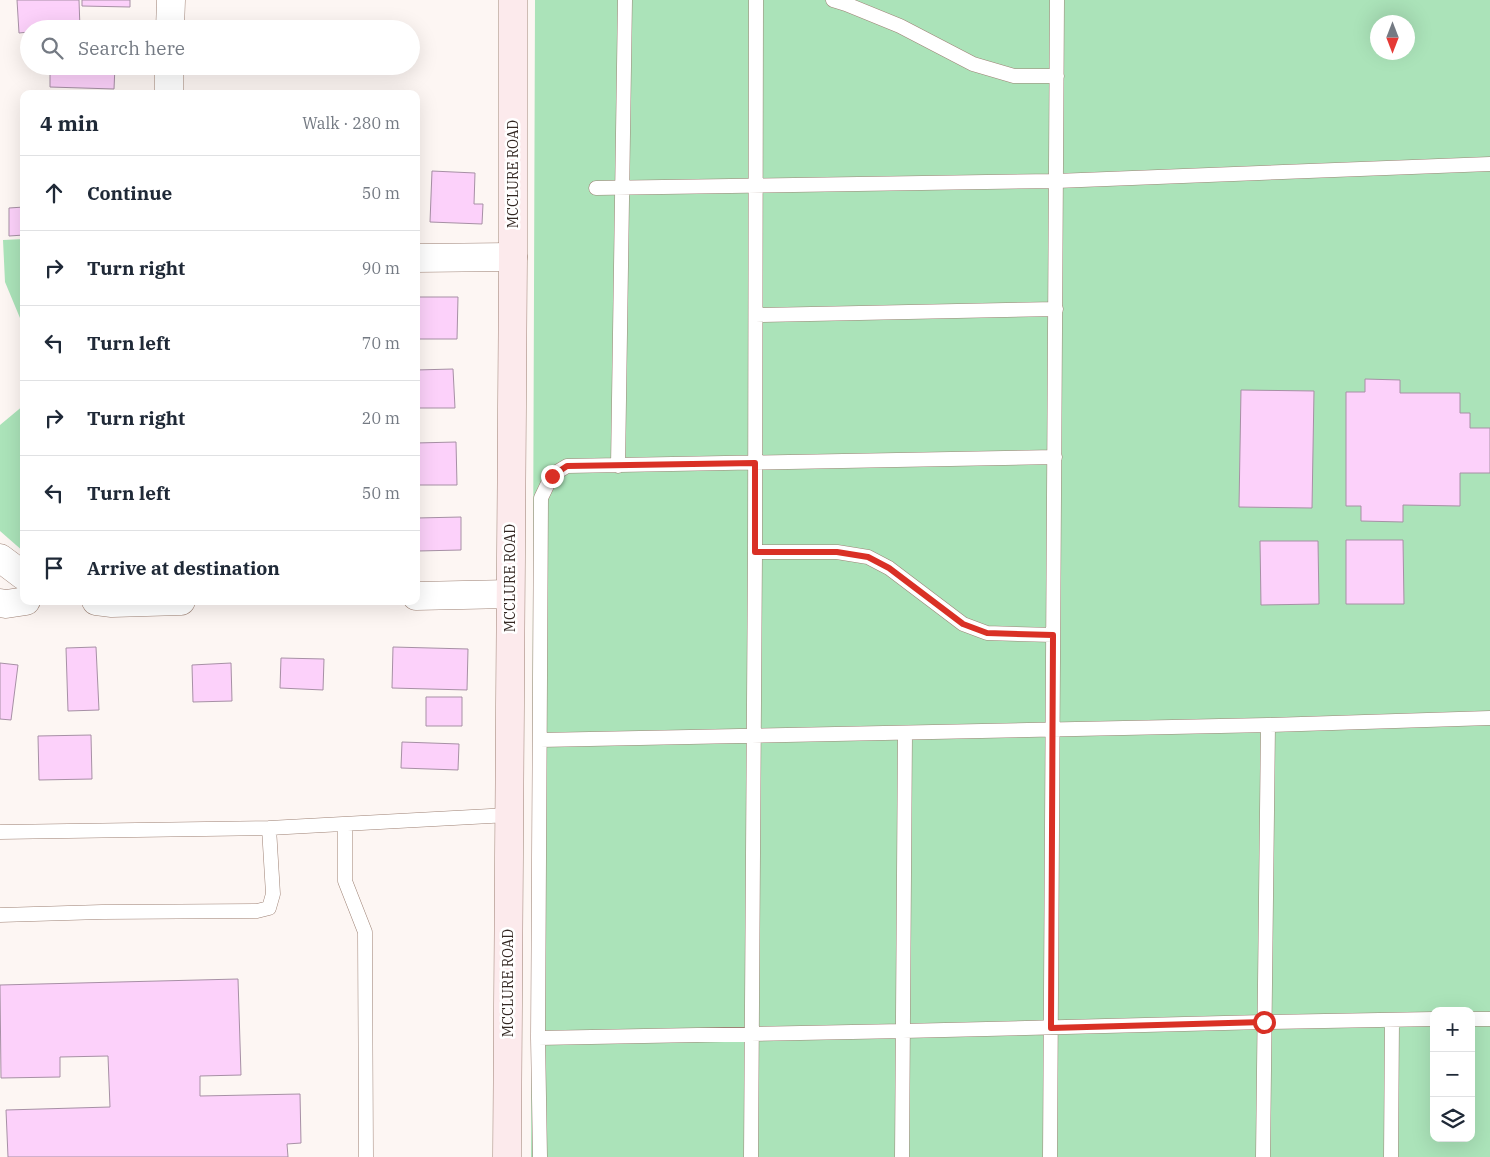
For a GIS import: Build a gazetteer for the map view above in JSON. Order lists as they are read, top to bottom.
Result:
{
  "streets": {
    "street": ["MCCLURE ROAD"]
  },
  "north": "bottom",
  "page": {
    "search": "Search here",
    "heading": ["4 min", "Walk · 280 m"],
    "list": [
      ["Continue", "50 m"],
      ["Turn right", "90 m"],
      ["Turn left", "70 m"],
      ["Turn right", "20 m"],
      ["Turn left", "50 m"],
      "Arrive at destination"
    ],
    "map_buttons": ["+", "−"]
  }
}
